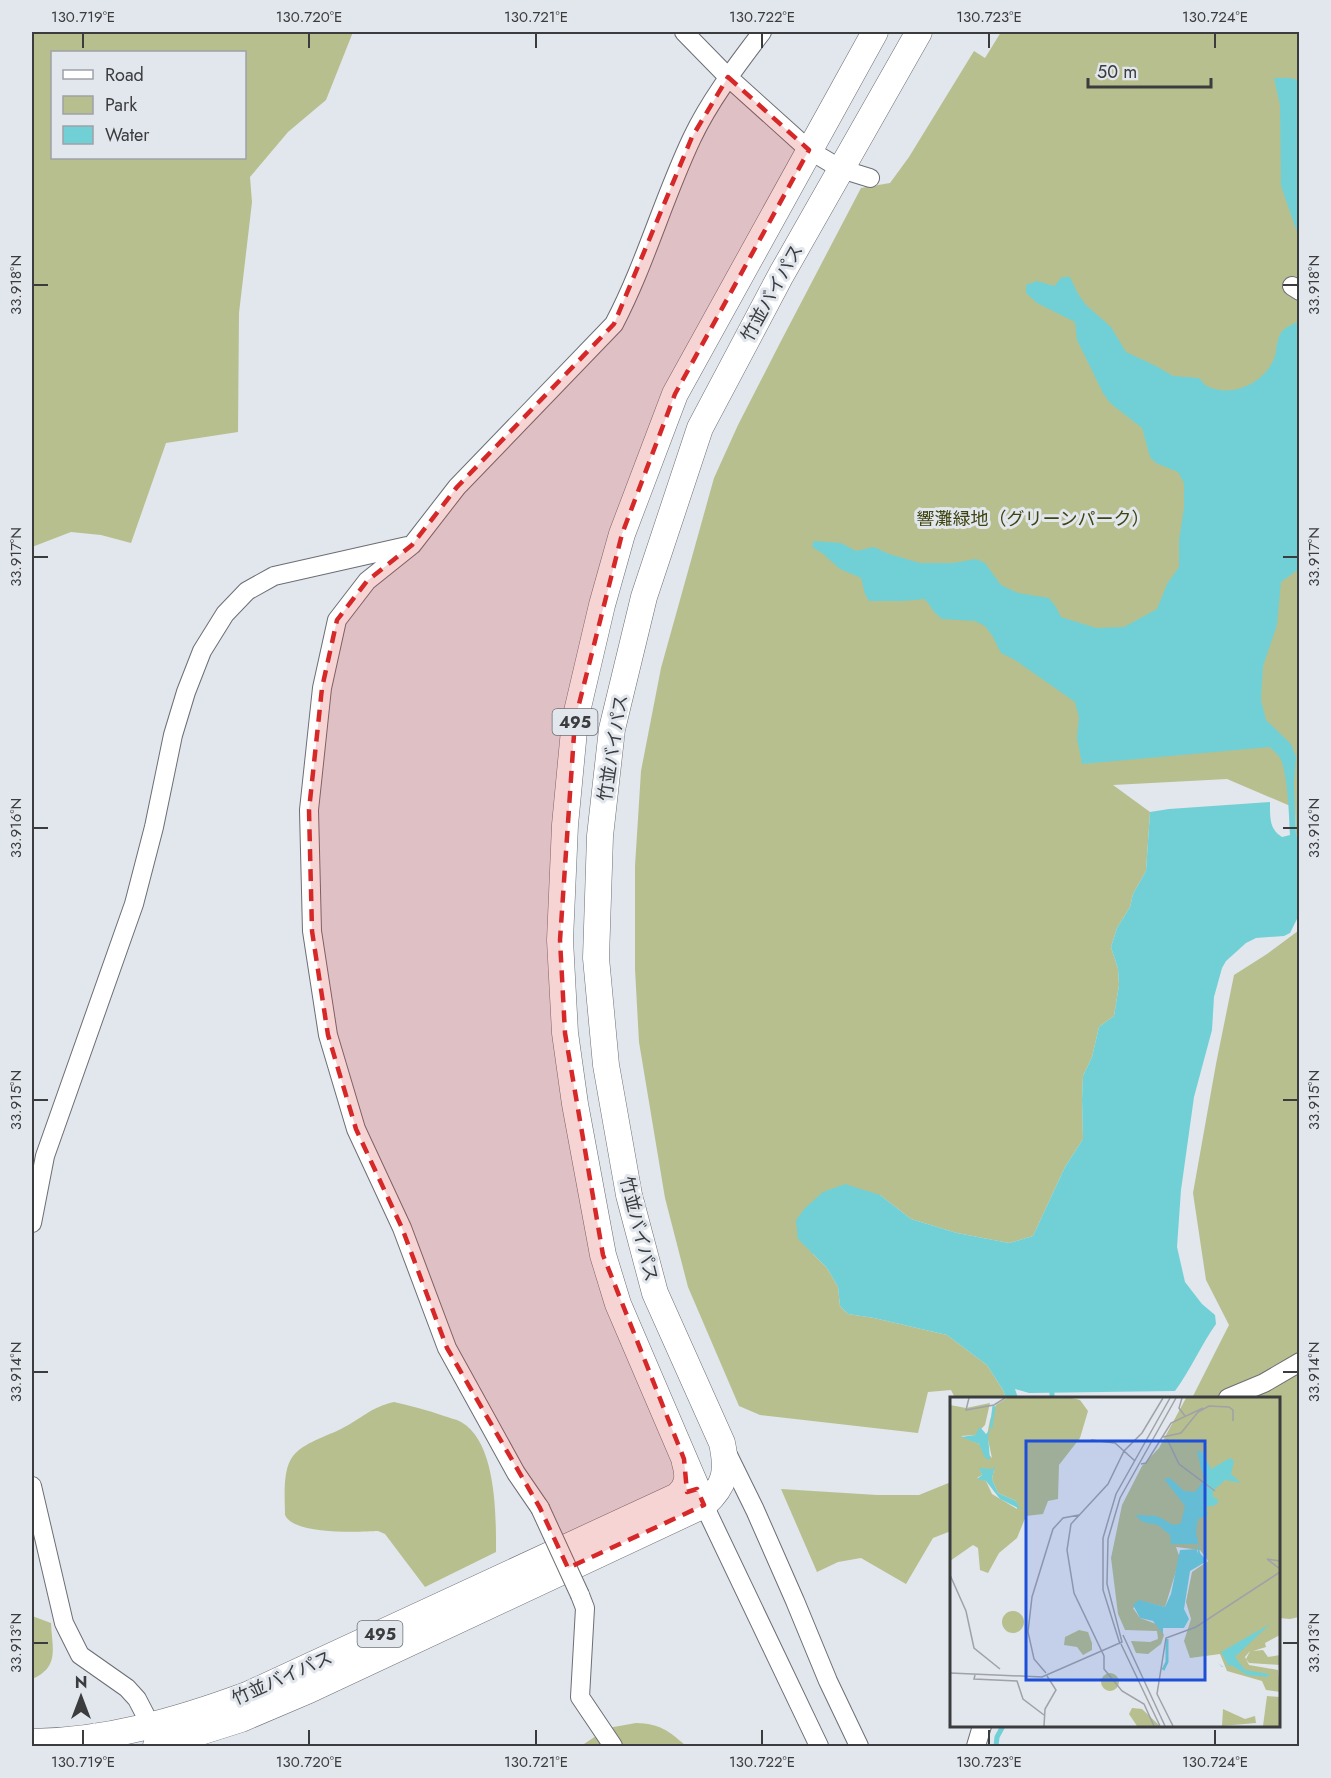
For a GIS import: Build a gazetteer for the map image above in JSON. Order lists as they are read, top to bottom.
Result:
{
  "streets": {
    "highway": ["竹並バイパス", "495"]
  },
  "parks": ["響灘緑地（グリーンパーク）"],
  "legend": ["Road", "Park", "Water"],
  "scale_bar": "50 m",
  "north": "top",
  "coordinates": [
    "130.719°E",
    "130.720°E",
    "130.721°E",
    "130.722°E",
    "130.723°E",
    "130.724°E",
    "33.918°N",
    "33.917°N",
    "33.916°N",
    "33.915°N",
    "33.914°N",
    "33.913°N"
  ]
}
